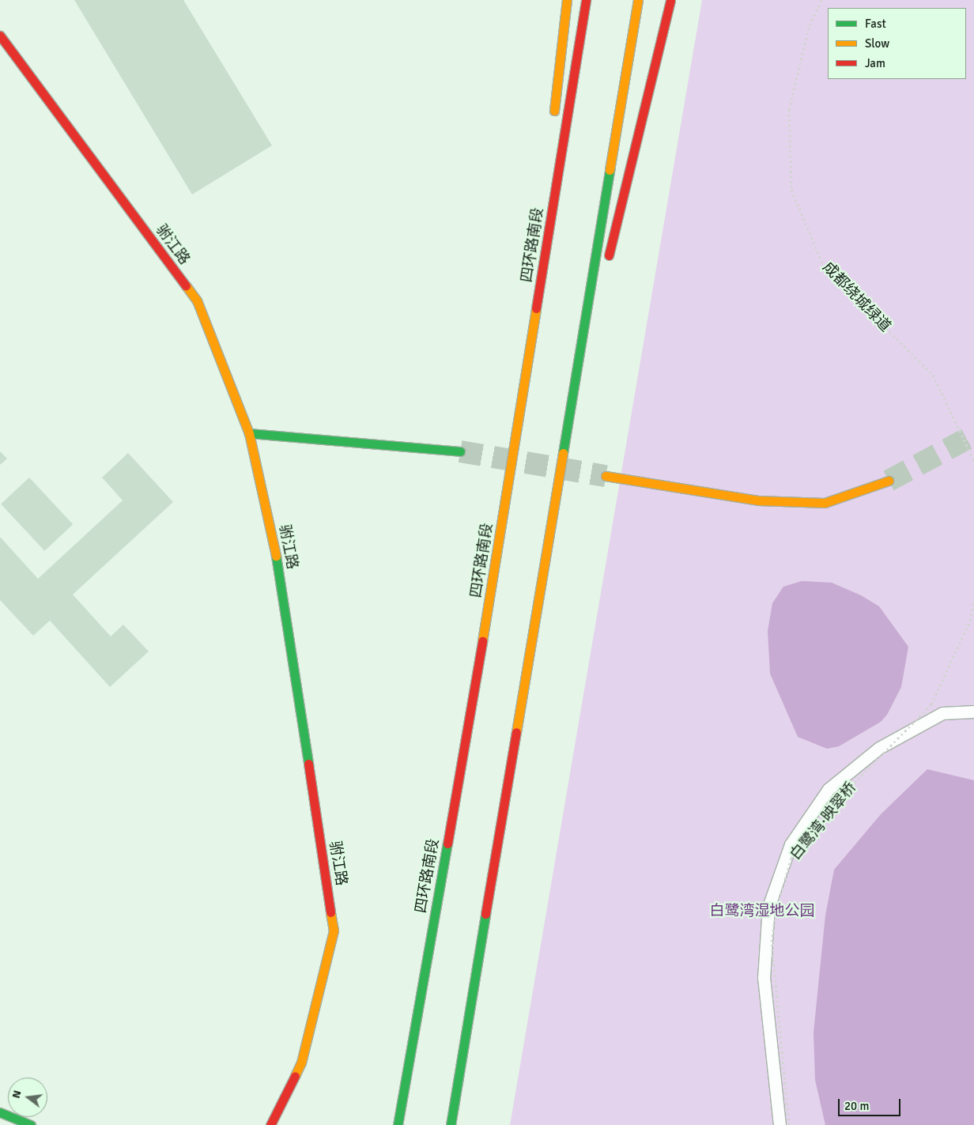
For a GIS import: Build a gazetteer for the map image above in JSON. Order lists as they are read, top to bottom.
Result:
{
  "streets": {
    "main road": ["驸江路", "四环路南段"],
    "path": ["成都绕城绿道", "白鹭湾·映翠桥"]
  },
  "parks": ["白鹭湾湿地公园"],
  "legend": ["Fast", "Slow", "Jam"],
  "scale_bar": "20 m",
  "north": "left"
}
